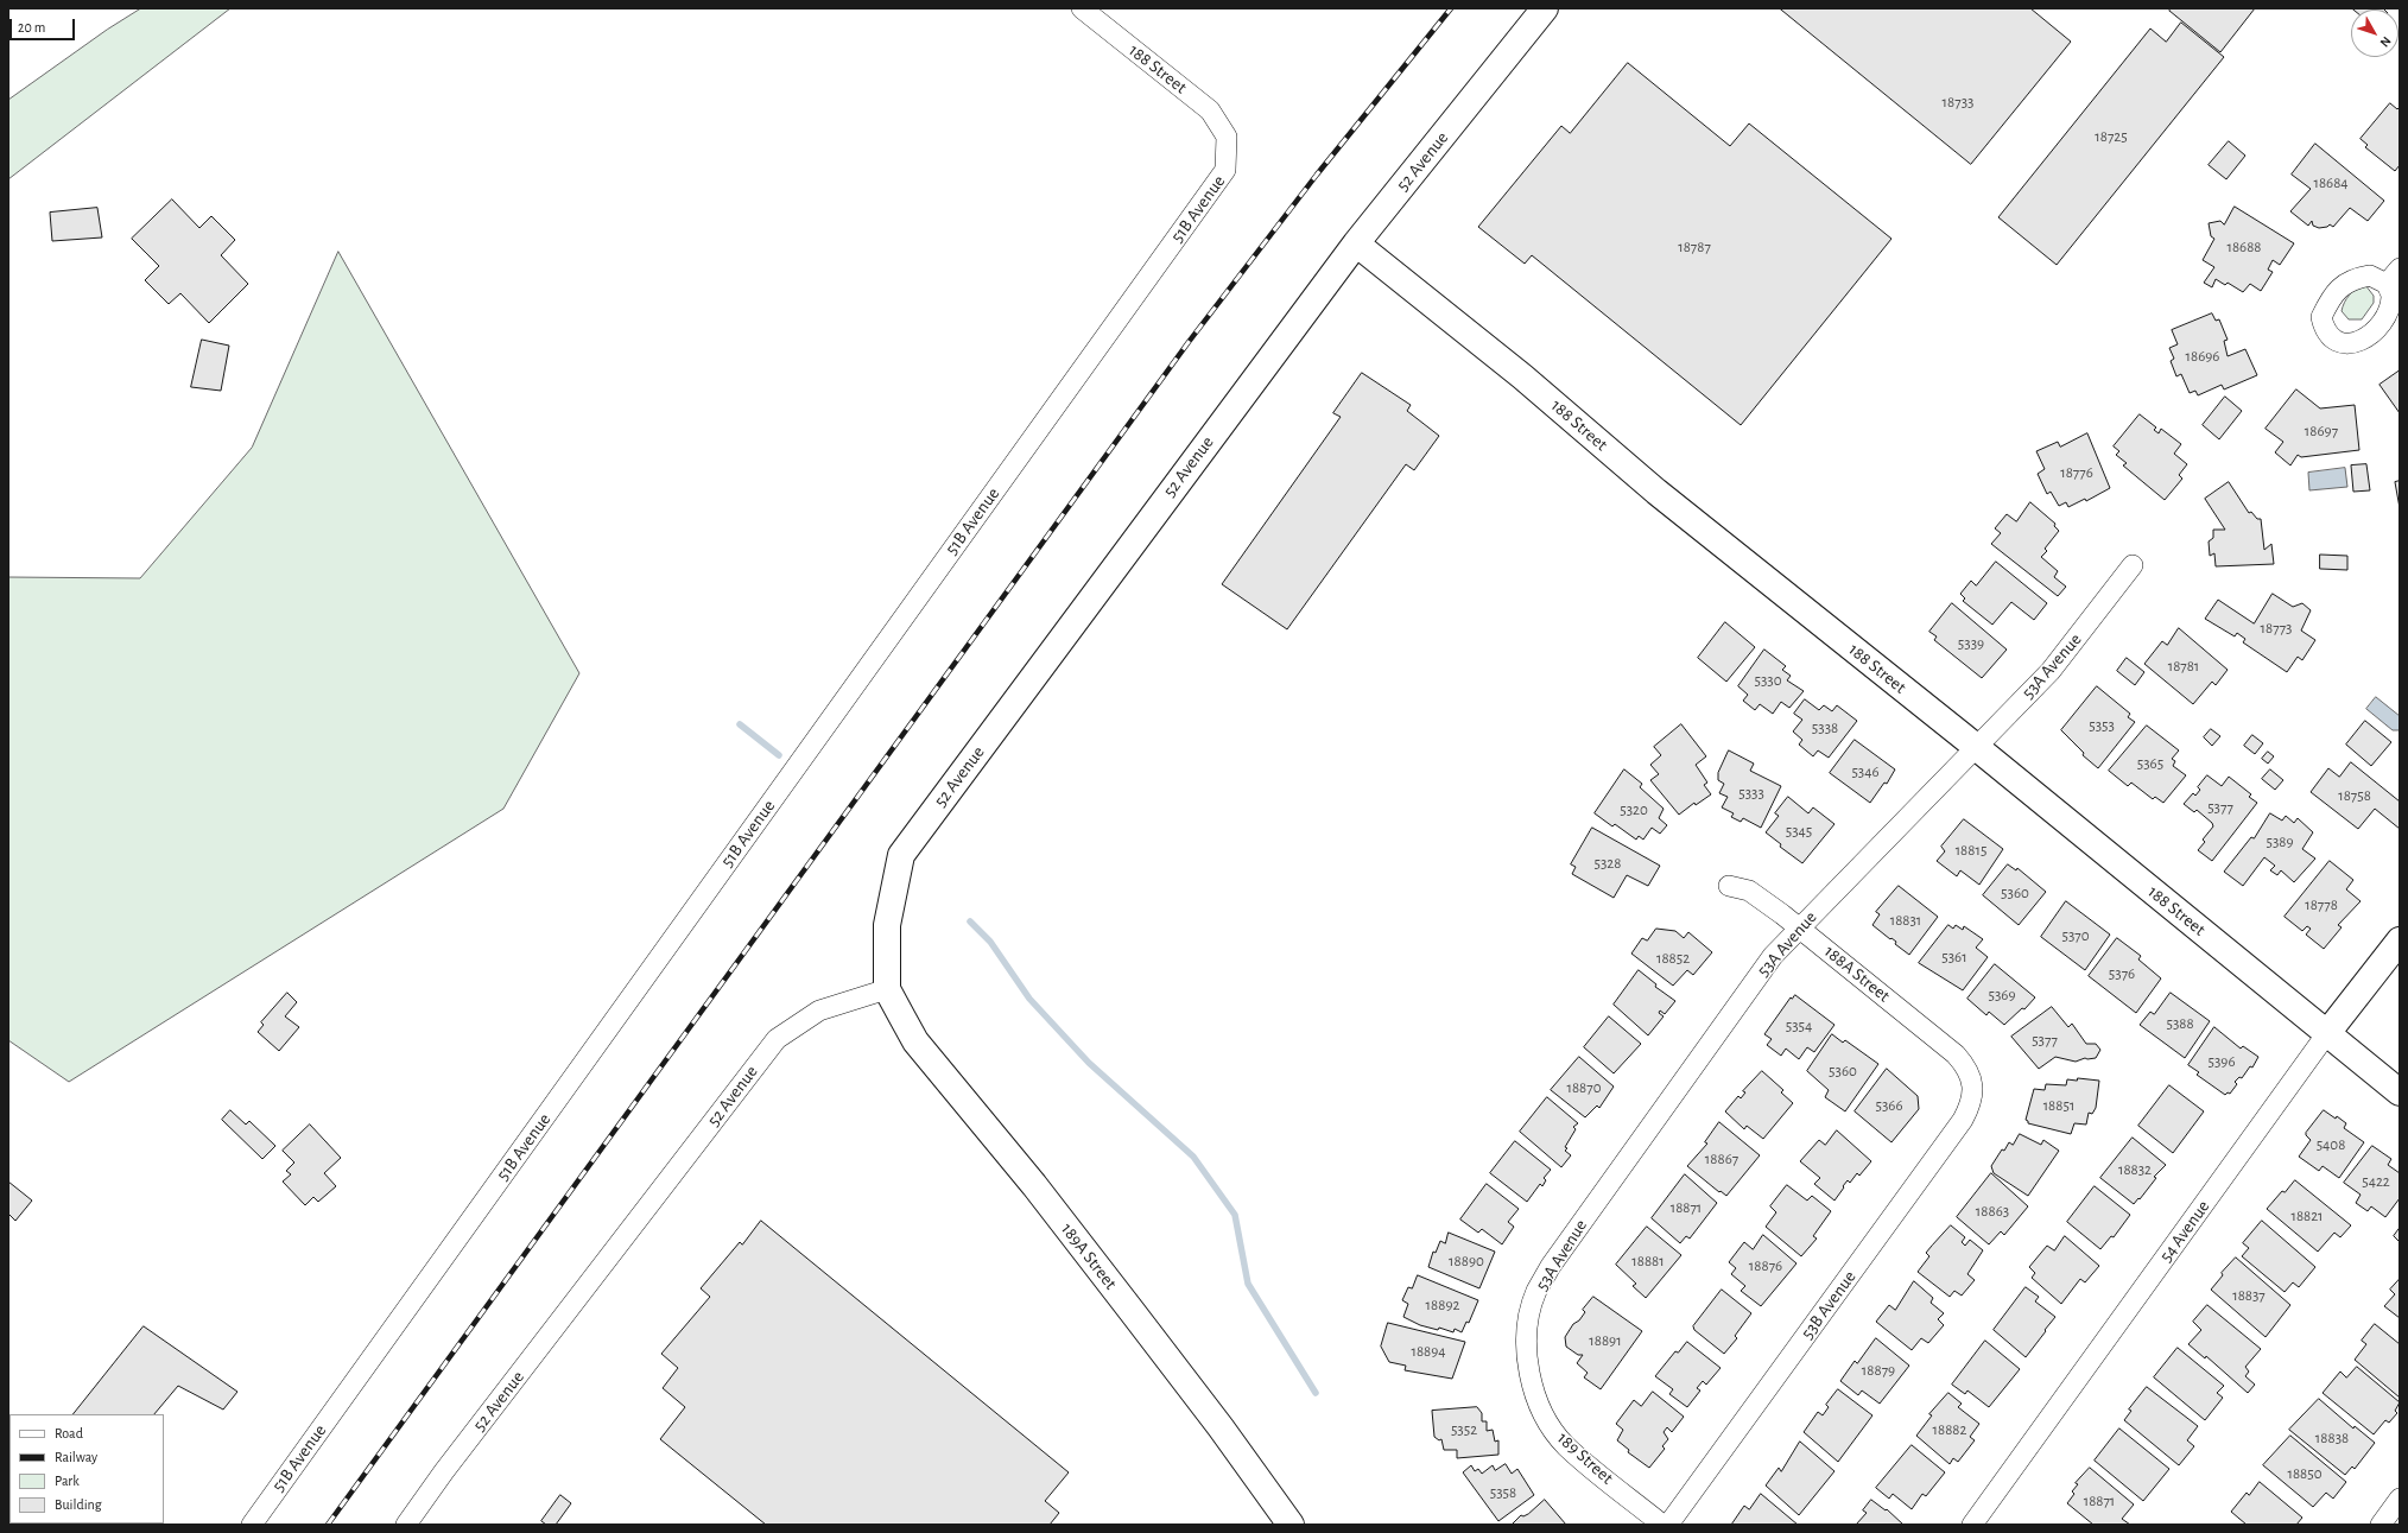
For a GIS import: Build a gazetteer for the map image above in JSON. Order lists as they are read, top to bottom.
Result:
{
  "streets": {
    "street": [
      "188 Street",
      "52 Avenue",
      "51B Avenue",
      "53A Avenue",
      "188A Street",
      "54 Avenue",
      "189A Street",
      "53B Avenue",
      "189 Street"
    ]
  },
  "crossings": [
    ["188 Street", "52 Avenue"],
    ["188 Street", "51B Avenue"],
    ["188 Street", "53A Avenue"],
    ["188 Street", "54 Avenue"],
    ["52 Avenue", "189A Street"],
    ["53A Avenue", "188A Street"],
    ["53A Avenue", "189 Street"],
    ["188A Street", "53B Avenue"]
  ],
  "house_numbers": [
    "18733",
    "18725",
    "18684",
    "18787",
    "18688",
    "18696",
    "18697",
    "18776",
    "18773",
    "5339",
    "18781",
    "5330",
    "5353",
    "5338",
    "5365",
    "5346",
    "5333",
    "18758",
    "5377",
    "5320",
    "5345",
    "5389",
    "18815",
    "5328",
    "5360",
    "18778",
    "18831",
    "5370",
    "5361",
    "18852",
    "5376",
    "5369",
    "5388",
    "5354",
    "5377",
    "5396",
    "5360",
    "18870",
    "5366",
    "18851",
    "5408",
    "18867",
    "18832",
    "5422",
    "18871",
    "18863",
    "18821",
    "18890",
    "18881",
    "18876",
    "18837",
    "18892",
    "18891",
    "18894",
    "18879",
    "5352",
    "18882",
    "18838",
    "18850",
    "5358",
    "18871"
  ],
  "legend": [
    "Road",
    "Railway",
    "Park",
    "Building"
  ],
  "scale_bar": "20 m",
  "north": "bottom right"
}
